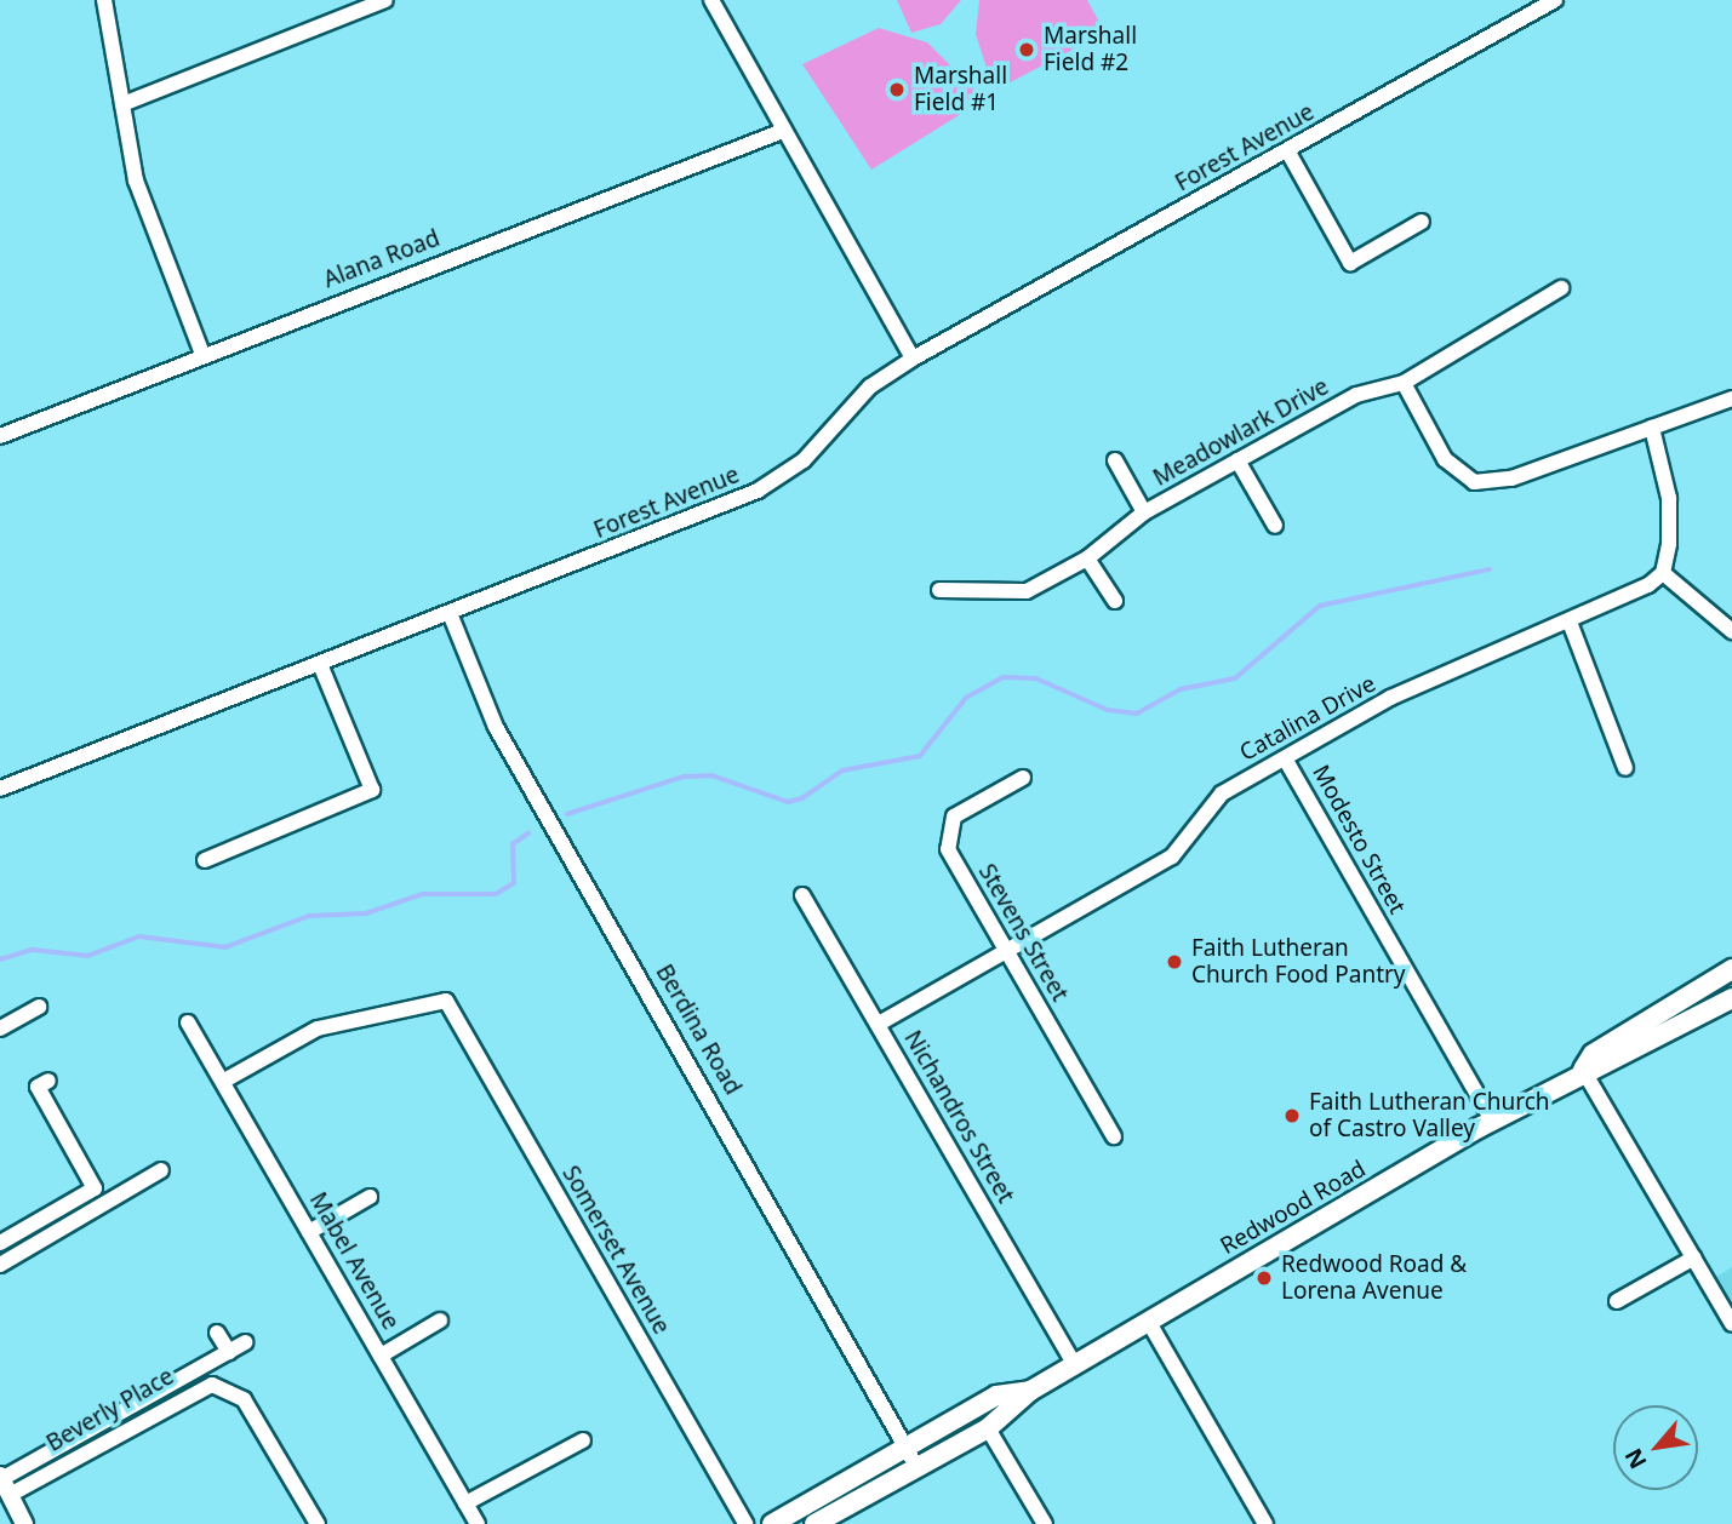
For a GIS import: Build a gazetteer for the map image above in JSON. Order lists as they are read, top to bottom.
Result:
{
  "streets": {
    "main road": ["Redwood Road"],
    "street": [
      "Forest Avenue",
      "Alana Road",
      "Meadowlark Drive",
      "Catalina Drive",
      "Modesto Street",
      "Stevens Street",
      "Berdina Road",
      "Nichandros Street",
      "Somerset Avenue",
      "Mabel Avenue",
      "Beverly Place"
    ]
  },
  "crossings": [
    ["Forest Avenue", "Berdina Road"],
    ["Catalina Drive", "Modesto Street"],
    ["Catalina Drive", "Stevens Street"],
    ["Catalina Drive", "Nichandros Street"],
    ["Modesto Street", "Redwood Road"],
    ["Berdina Road", "Redwood Road"],
    ["Nichandros Street", "Redwood Road"],
    ["Somerset Avenue", "Mabel Avenue"]
  ],
  "places": [
    "Marshall Field #2",
    "Marshall Field #1",
    "Faith Lutheran Church Food Pantry",
    "Faith Lutheran Church of Castro Valley",
    "Redwood Road & Lorena Avenue"
  ],
  "north": "bottom left"
}
